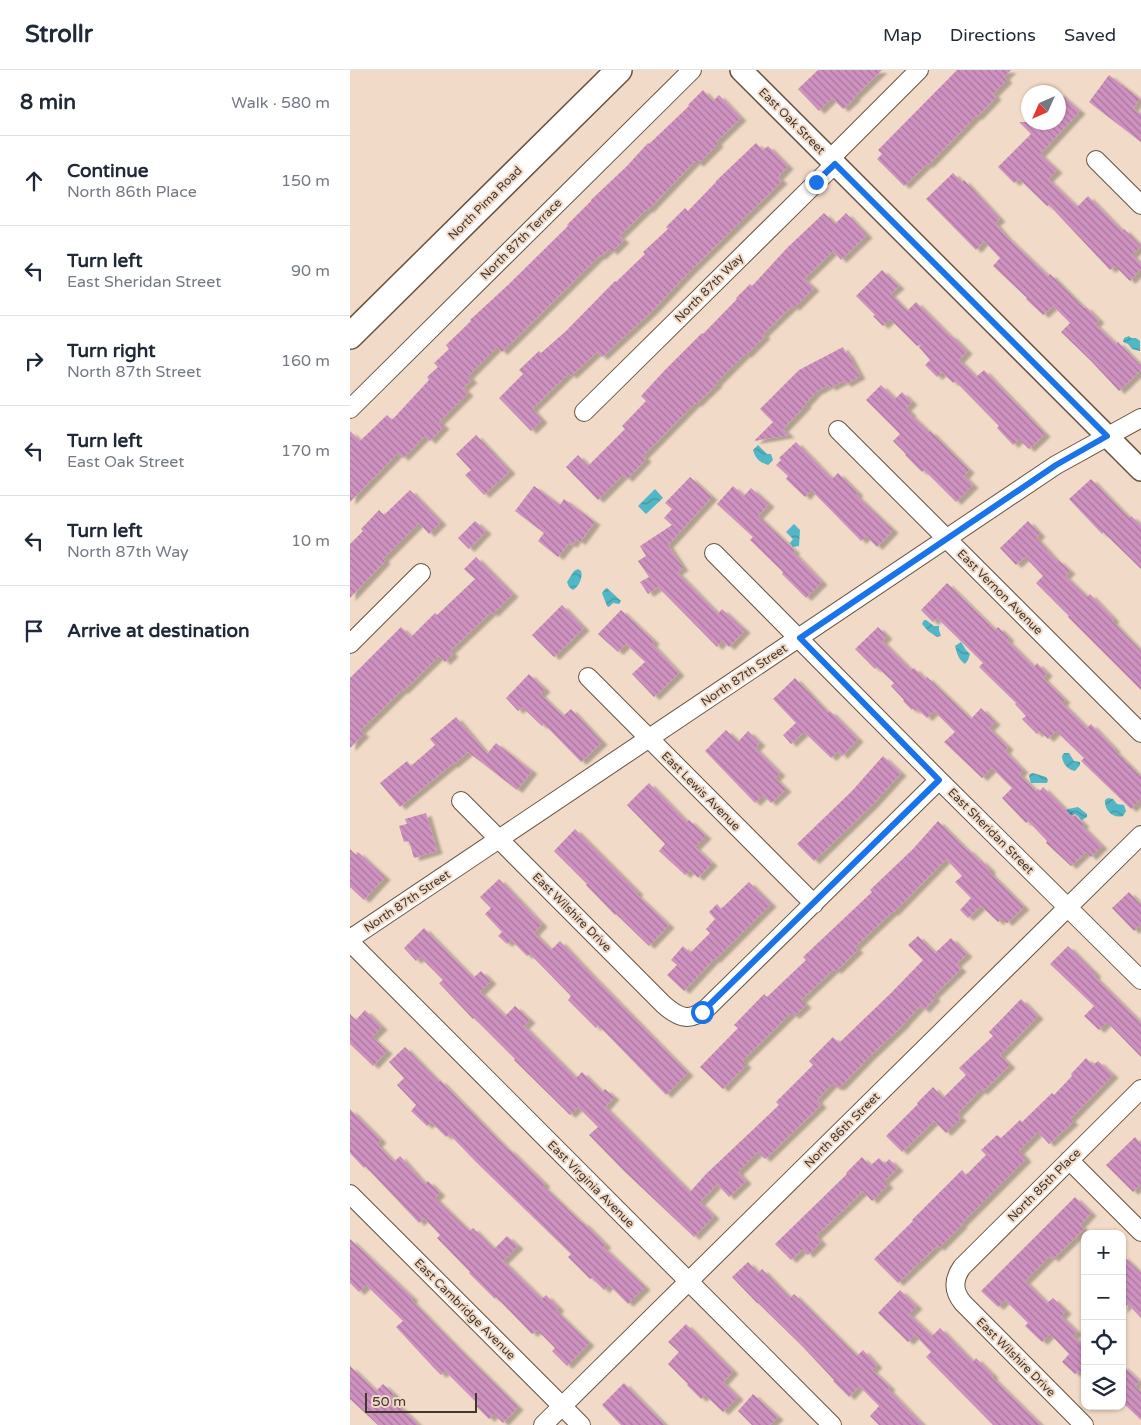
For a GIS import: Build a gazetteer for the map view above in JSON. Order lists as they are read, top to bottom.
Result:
{
  "streets": {
    "main road": ["North Pima Road"],
    "street": [
      "East Oak Street",
      "North 87th Terrace",
      "North 87th Way",
      "East Vernon Avenue",
      "North 87th Street",
      "East Lewis Avenue",
      "East Sheridan Street",
      "East Wilshire Drive",
      "North 86th Street",
      "East Virginia Avenue",
      "North 85th Place",
      "East Cambridge Avenue"
    ]
  },
  "crossings": [
    ["East Oak Street", "North 87th Way"],
    ["East Oak Street", "North 87th Street"],
    ["East Vernon Avenue", "North 87th Street"],
    ["North 87th Street", "East Lewis Avenue"],
    ["North 87th Street", "East Sheridan Street"],
    ["North 87th Street", "East Wilshire Drive"],
    ["North 87th Street", "East Virginia Avenue"],
    ["East Lewis Avenue", "East Wilshire Drive"],
    ["East Sheridan Street", "North 86th Street"],
    ["East Wilshire Drive", "North 85th Place"],
    ["North 86th Street", "East Virginia Avenue"],
    ["North 86th Street", "East Cambridge Avenue"]
  ],
  "scale_bar": "50 m",
  "north": "bottom left",
  "page": {
    "header": "Strollr",
    "nav": ["Map", "Directions", "Saved"],
    "heading": ["8 min", "Walk · 580 m"],
    "list": [
      ["Continue", "North 86th Place", "150 m"],
      ["Turn left", "East Sheridan Street", "90 m"],
      ["Turn right", "North 87th Street", "160 m"],
      ["Turn left", "East Oak Street", "170 m"],
      ["Turn left", "North 87th Way", "10 m"],
      "Arrive at destination"
    ],
    "map_buttons": ["+", "−"],
    "scale": "50 m"
  }
}
